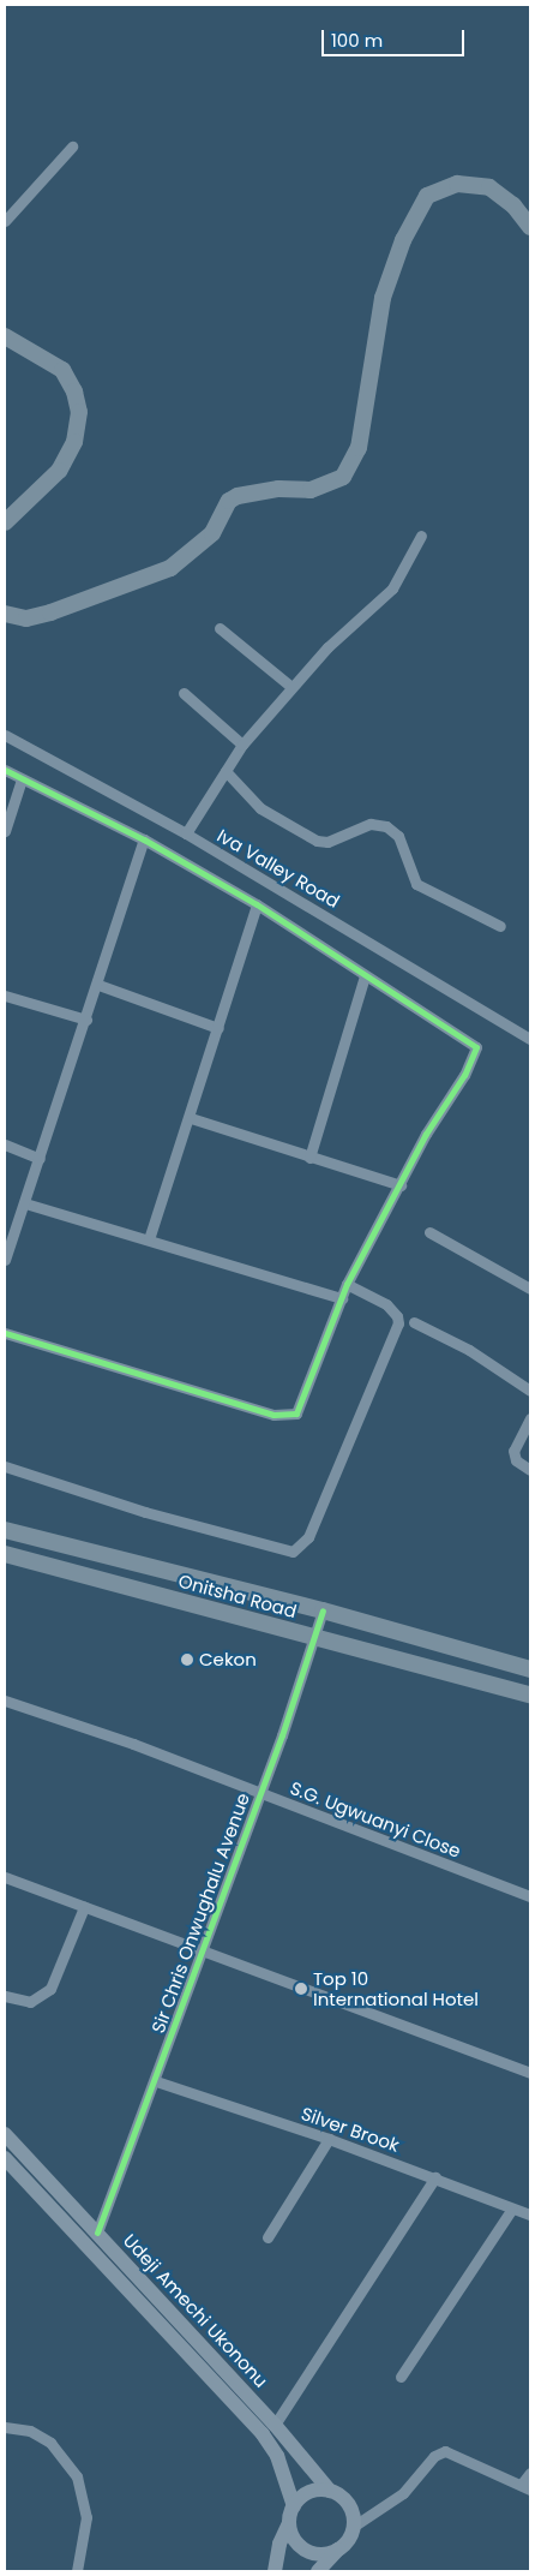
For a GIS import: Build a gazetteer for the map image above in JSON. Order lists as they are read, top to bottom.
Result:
{
  "streets": {
    "main road": ["Onitsha Road", "Udeji Amechi Ukononu"],
    "street": [
      "Iva Valley Road",
      "S.G. Ugwuanyi Close",
      "Sir Chris Onwughalu Avenue",
      "Silver Brook"
    ]
  },
  "crossings": [
    ["Onitsha Road", "Sir Chris Onwughalu Avenue"],
    ["S.G. Ugwuanyi Close", "Sir Chris Onwughalu Avenue"],
    ["Sir Chris Onwughalu Avenue", "Silver Brook"],
    ["Sir Chris Onwughalu Avenue", "Udeji Amechi Ukononu"]
  ],
  "places": ["Cekon", "Top 10 International Hotel"],
  "scale_bar": "100 m"
}
